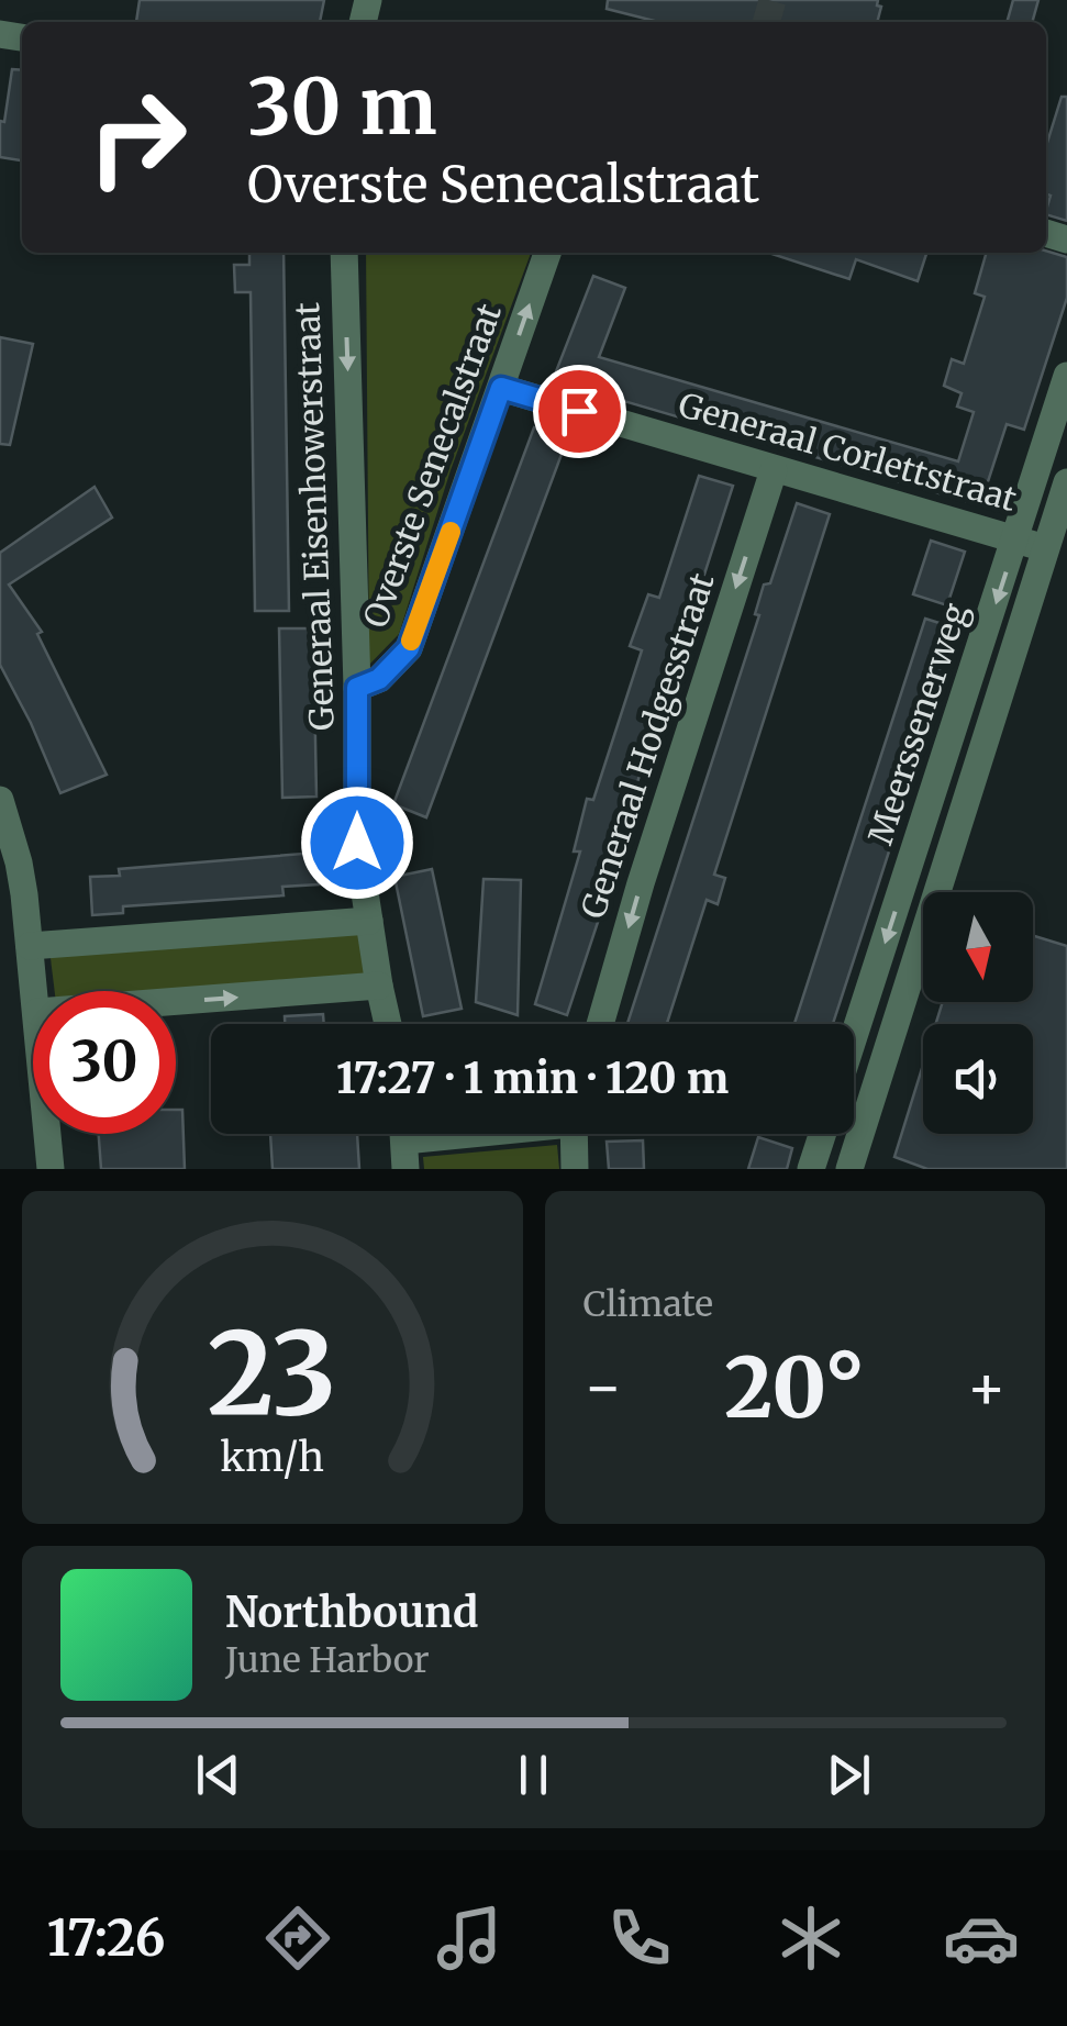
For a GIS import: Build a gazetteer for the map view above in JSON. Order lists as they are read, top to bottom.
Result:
{
  "streets": {
    "street": [
      "Generaal Corlettstraat",
      "Overste Senecalstraat",
      "Generaal Eisenhowerstraat",
      "Meerssenerweg",
      "Generaal Hodgesstraat"
    ]
  },
  "crossings": [
    ["Generaal Corlettstraat", "Overste Senecalstraat"],
    ["Generaal Corlettstraat", "Meerssenerweg"],
    ["Generaal Corlettstraat", "Generaal Hodgesstraat"],
    ["Overste Senecalstraat", "Generaal Eisenhowerstraat"]
  ],
  "one_way": ["Generaal Eisenhowerstraat", "Generaal Hodgesstraat"],
  "north": "bottom",
  "page": {
    "turn": ["30 m", "Overste Senecalstraat"],
    "limit": "30",
    "trip": "17:27 · 1 min · 120 m",
    "tile": "Climate",
    "heat": ["−", "20°", "+"],
    "song": ["Northbound", "June Harbor"],
    "tabs": "17:26",
    "gauge": ["23", "km/h"]
  }
}
